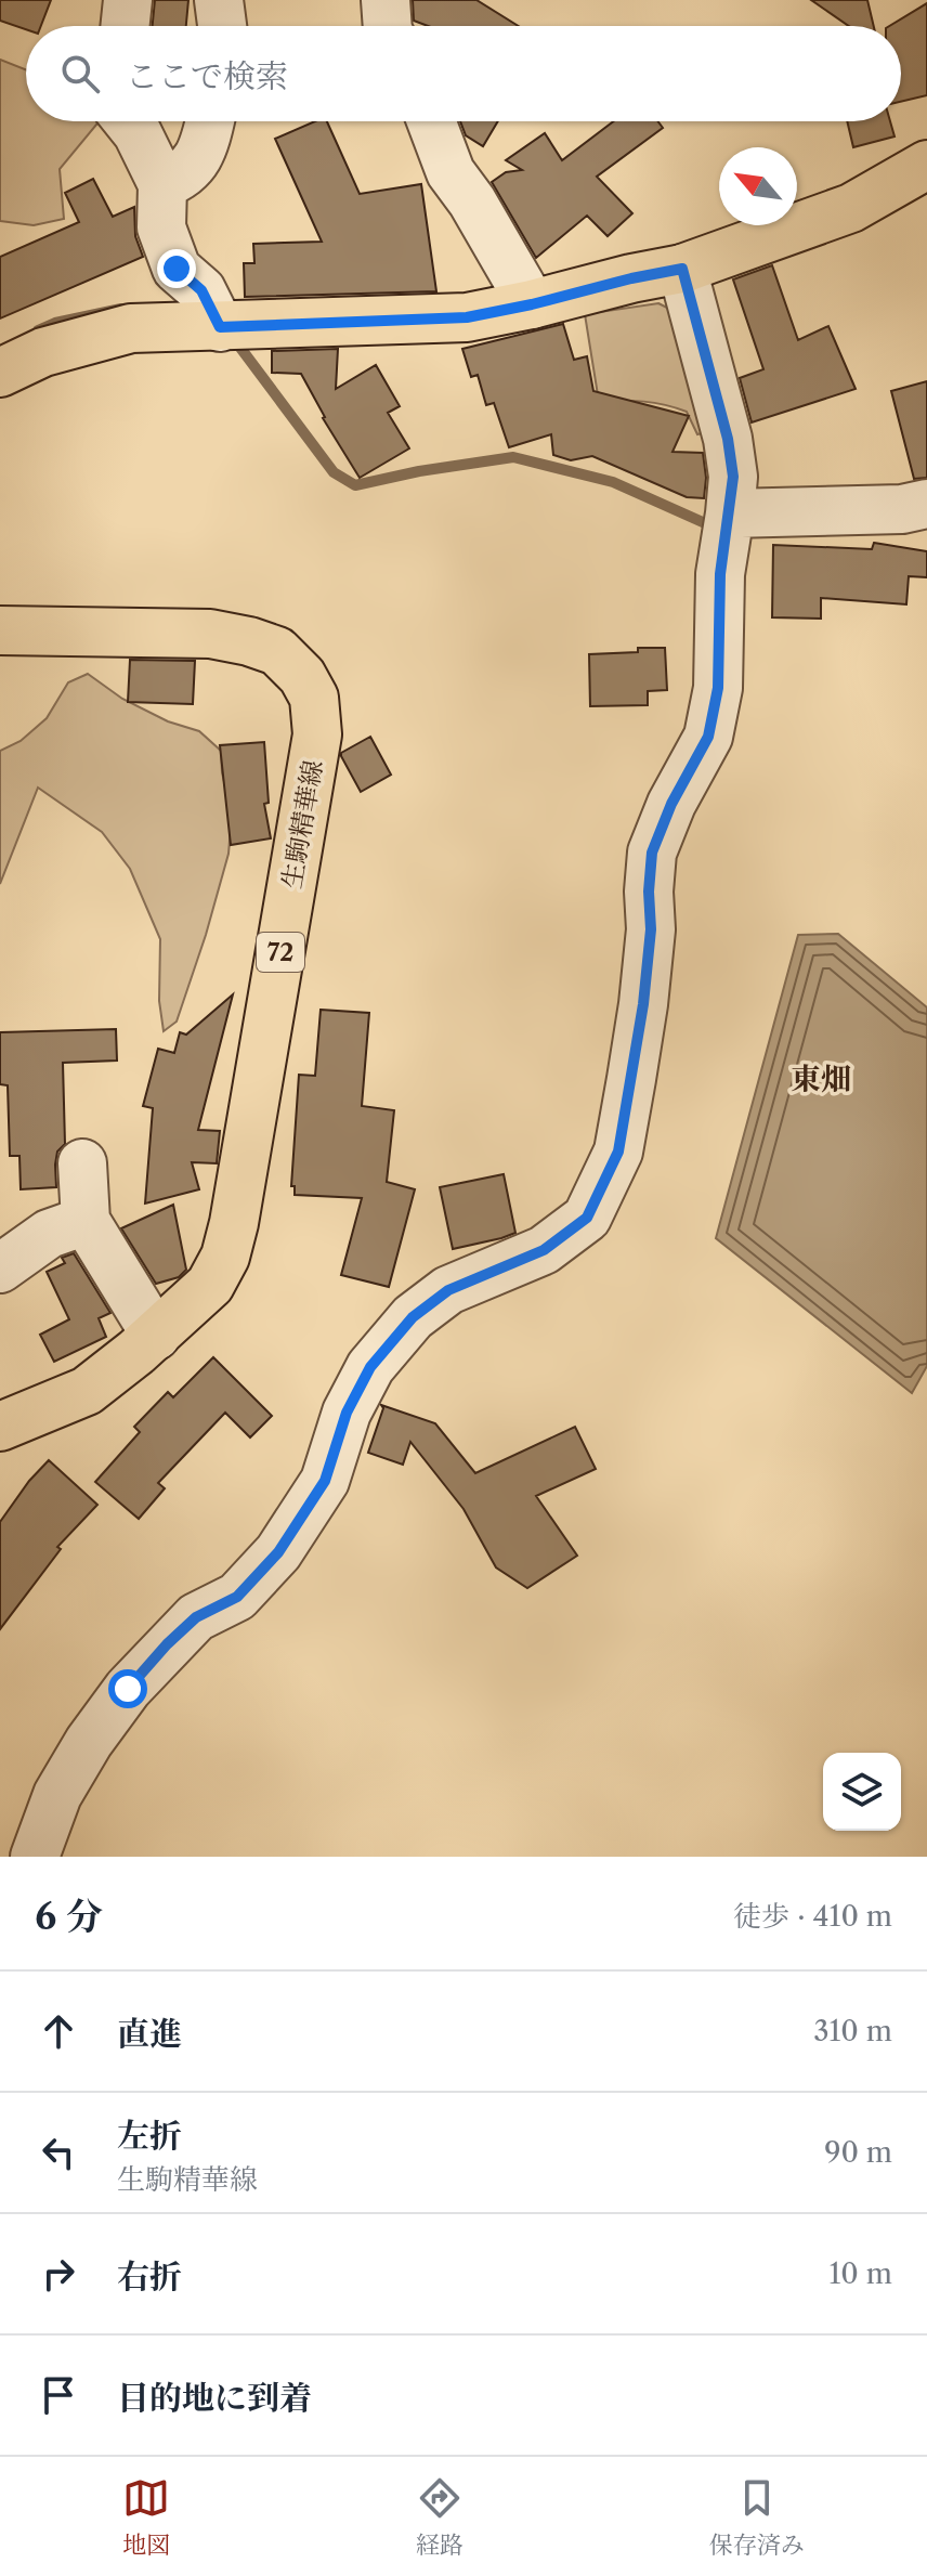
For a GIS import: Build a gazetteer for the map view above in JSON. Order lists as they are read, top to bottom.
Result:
{
  "streets": {
    "main road": ["生駒精華線", "72"]
  },
  "districts": ["東畑"],
  "north": "top left",
  "page": {
    "search": "ここで検索",
    "heading": ["6 分", "徒歩 · 410 m"],
    "list": [
      ["直進", "310 m"],
      ["左折", "生駒精華線", "90 m"],
      ["右折", "10 m"],
      "目的地に到着"
    ],
    "nav": ["地図", "経路", "保存済み"]
  }
}
